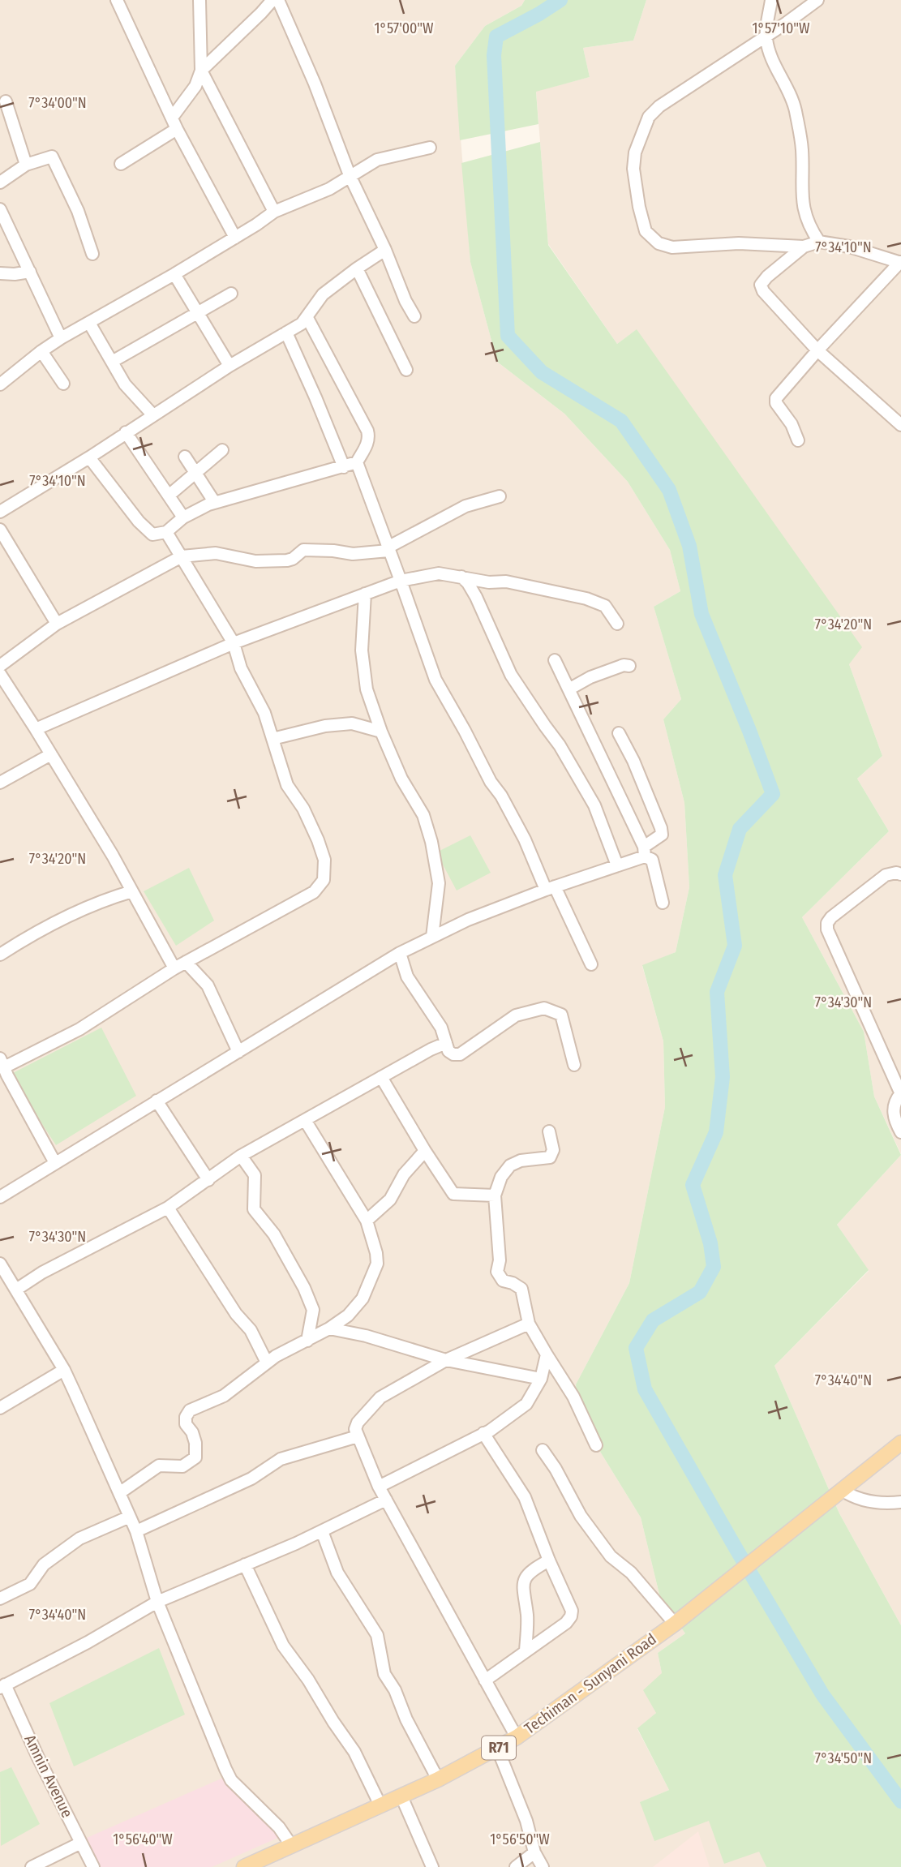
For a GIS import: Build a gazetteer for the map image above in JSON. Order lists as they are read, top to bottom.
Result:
{
  "streets": {
    "main road": ["Techiman - Sunyani Road", "R71"],
    "street": ["Amnin Avenue"]
  },
  "coordinates": [
    "1°57'00\"W",
    "1°57'10\"W",
    "7°34'00\"N",
    "7°34'10\"N",
    "7°34'20\"N",
    "7°34'30\"N",
    "7°34'40\"N",
    "7°34'50\"N",
    "1°56'40\"W",
    "1°56'50\"W"
  ]
}
